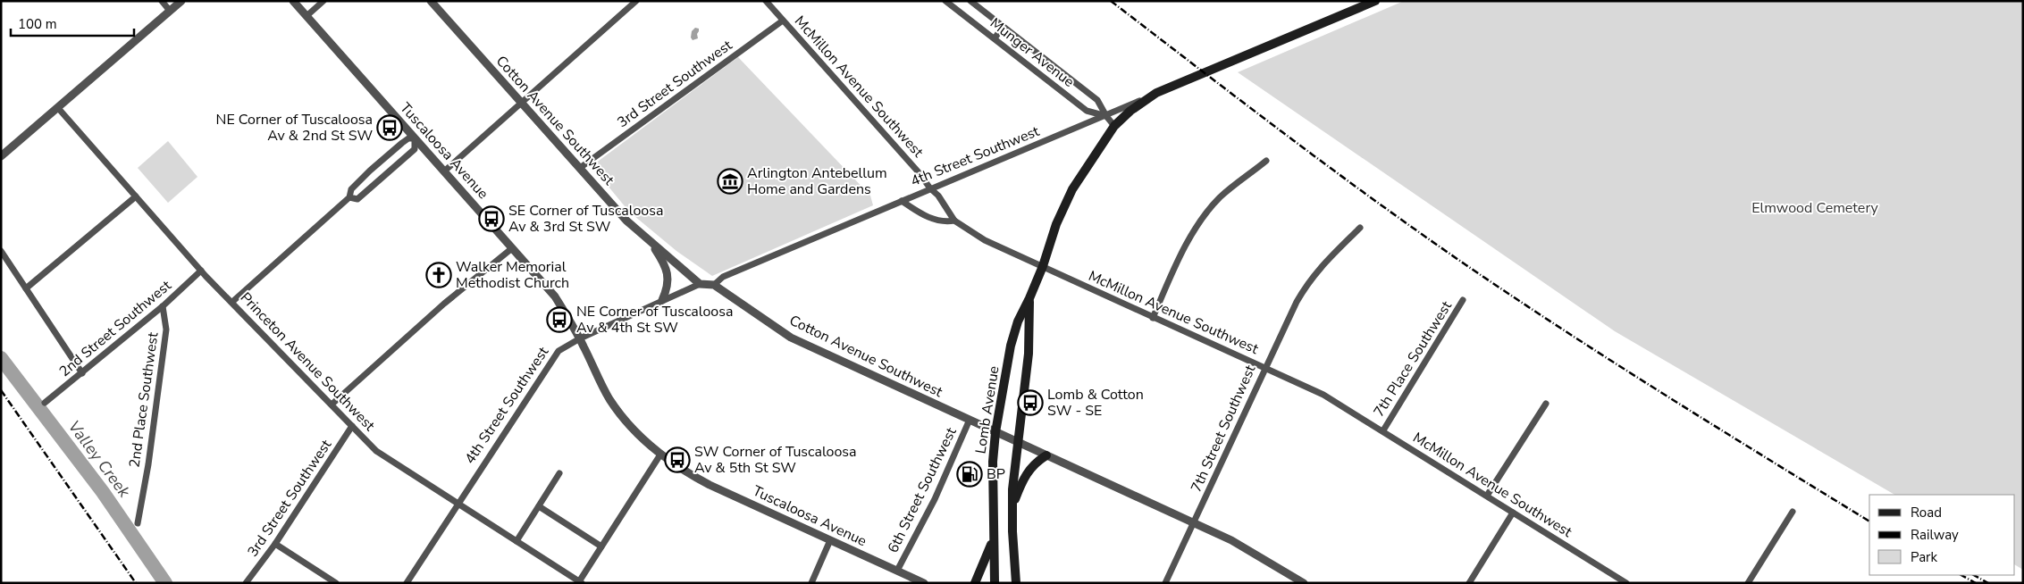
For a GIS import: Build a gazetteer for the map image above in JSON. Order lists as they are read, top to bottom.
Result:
{
  "streets": {
    "main road": ["4th Street Southwest", "Lomb Avenue"],
    "street": [
      "Munger Avenue",
      "3rd Street Southwest",
      "McMillon Avenue Southwest",
      "Cotton Avenue Southwest",
      "Tuscaloosa Avenue",
      "2nd Street Southwest",
      "7th Place Southwest",
      "Princeton Avenue Southwest",
      "2nd Place Southwest",
      "7th Street Southwest",
      "6th Street Southwest"
    ]
  },
  "crossings": [
    ["Munger Avenue", "4th Street Southwest"],
    ["Munger Avenue", "Lomb Avenue"],
    ["3rd Street Southwest", "McMillon Avenue Southwest"],
    ["3rd Street Southwest", "Cotton Avenue Southwest"],
    ["3rd Street Southwest", "Princeton Avenue Southwest"],
    ["McMillon Avenue Southwest", "4th Street Southwest"],
    ["McMillon Avenue Southwest", "7th Place Southwest"],
    ["McMillon Avenue Southwest", "Lomb Avenue"],
    ["McMillon Avenue Southwest", "7th Street Southwest"],
    ["Cotton Avenue Southwest", "4th Street Southwest"],
    ["Cotton Avenue Southwest", "Lomb Avenue"],
    ["Cotton Avenue Southwest", "7th Street Southwest"],
    ["Cotton Avenue Southwest", "6th Street Southwest"],
    ["Tuscaloosa Avenue", "4th Street Southwest"],
    ["Tuscaloosa Avenue", "6th Street Southwest"],
    ["4th Street Southwest", "Princeton Avenue Southwest"],
    ["4th Street Southwest", "Lomb Avenue"],
    ["2nd Street Southwest", "Princeton Avenue Southwest"],
    ["2nd Street Southwest", "2nd Place Southwest"]
  ],
  "water": ["Valley Creek"],
  "parks": ["Elmwood Cemetery"],
  "places": {
    "bus stop": [
      "NE Corner of Tuscaloosa Av & 2nd St SW",
      "SE Corner of Tuscaloosa Av & 3rd St SW",
      "NE Corner of Tuscaloosa Av & 4th St SW",
      "Lomb & Cotton SW - SE",
      "SW Corner of Tuscaloosa Av & 5th St SW"
    ],
    "museum": ["Arlington Antebellum Home and Gardens"],
    "church": ["Walker Memorial Methodist Church"],
    "fuel station": ["BP"]
  },
  "legend": ["Road", "Railway", "Park"],
  "scale_bar": "100 m"
}
